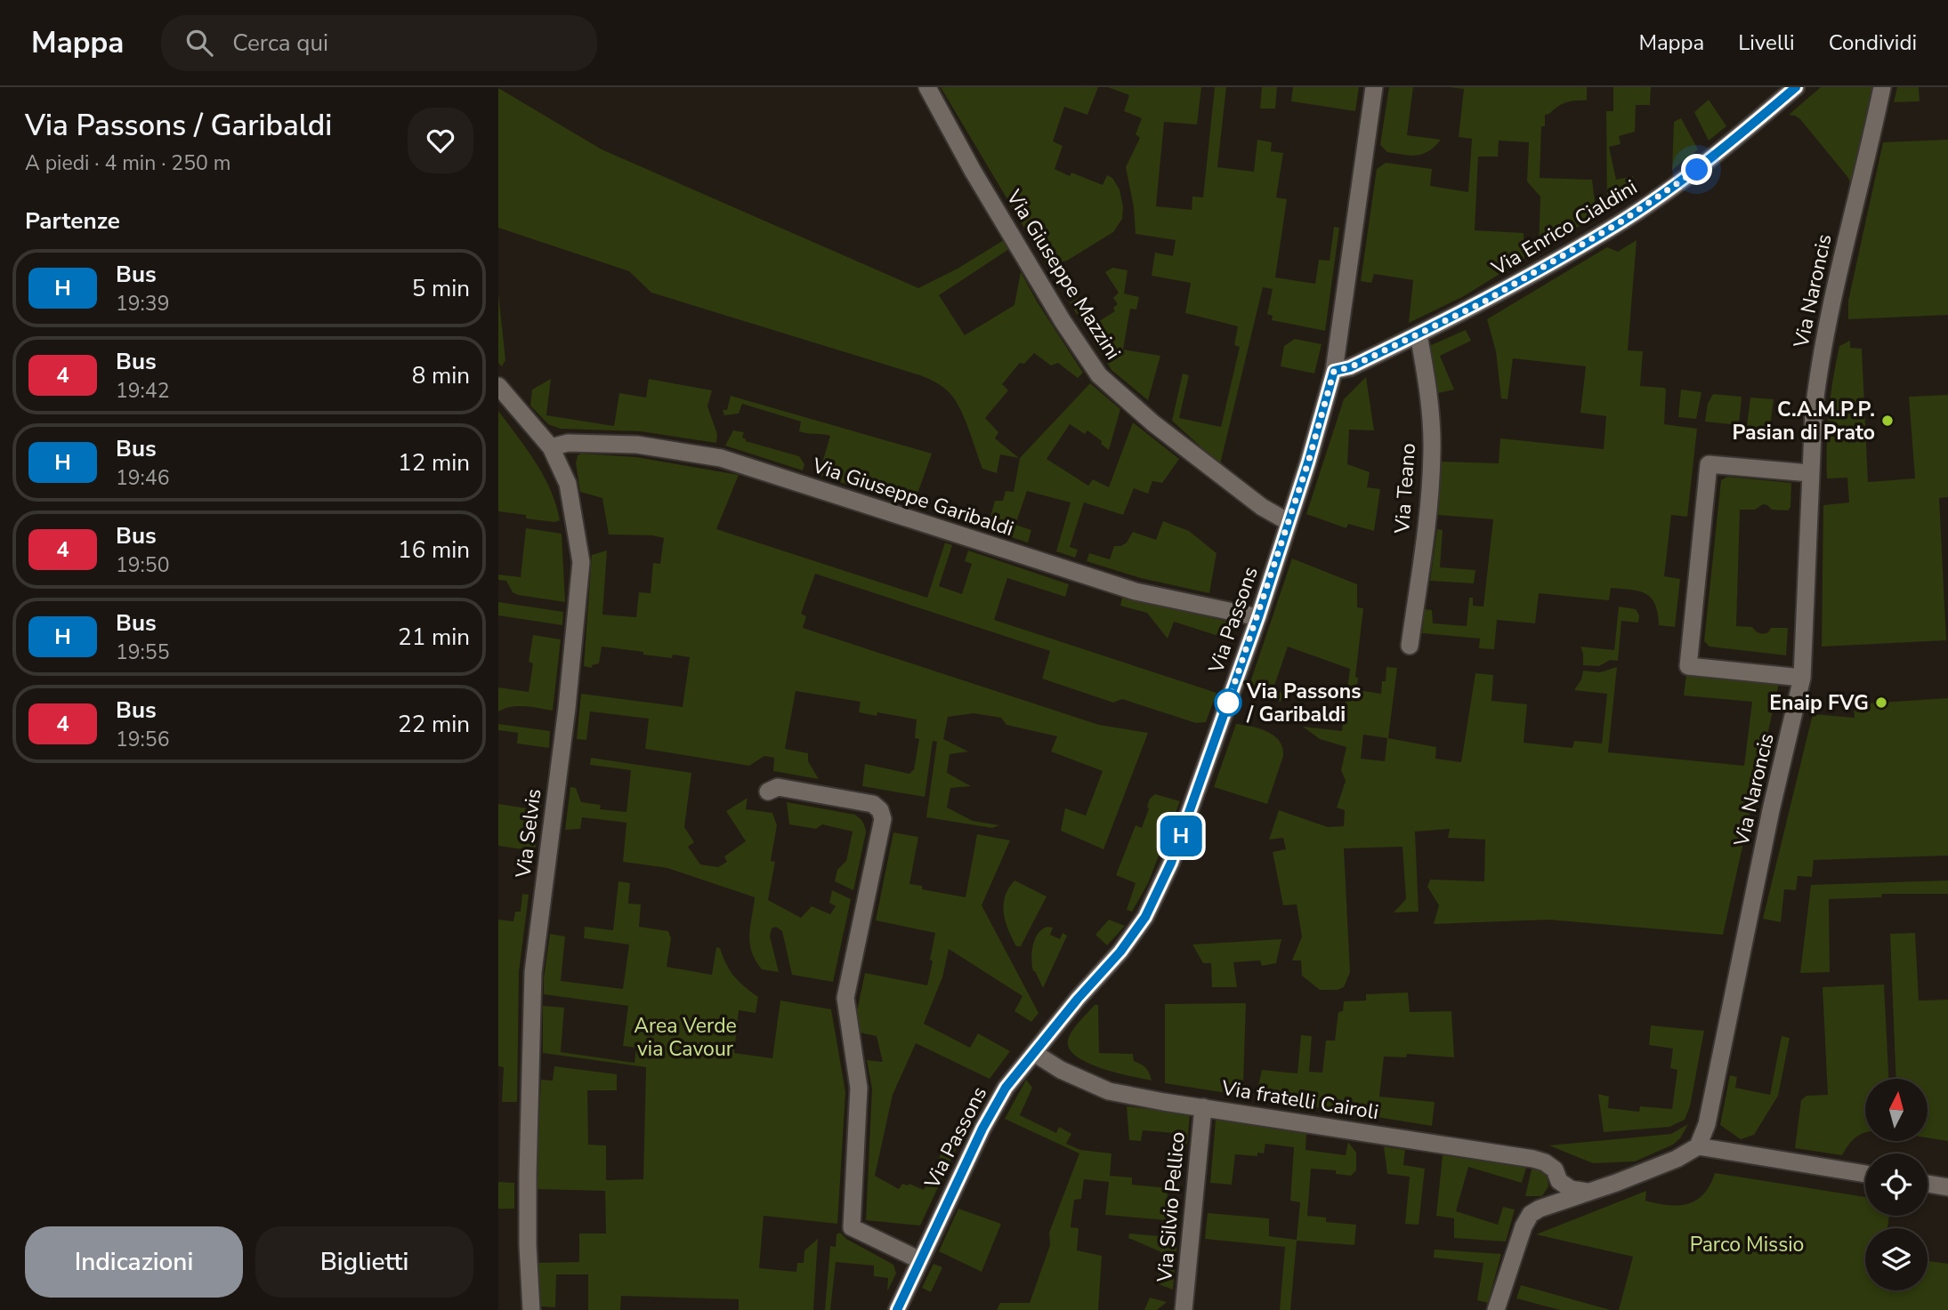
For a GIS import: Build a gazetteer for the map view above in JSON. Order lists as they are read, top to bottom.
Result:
{
  "streets": {
    "street": [
      "Via Enrico Cialdini",
      "Via Giuseppe Mazzini",
      "Via Naroncis",
      "Via Teano",
      "Via Giuseppe Garibaldi",
      "Via Passons",
      "Via Selvis",
      "Via fratelli Cairoli",
      "Via Silvio Pellico"
    ]
  },
  "crossings": [
    ["Via Enrico Cialdini", "Via Teano"],
    ["Via Enrico Cialdini", "Via Passons"],
    ["Via Giuseppe Mazzini", "Via Passons"],
    ["Via Giuseppe Garibaldi", "Via Passons"],
    ["Via Giuseppe Garibaldi", "Via Selvis"],
    ["Via Passons", "Via fratelli Cairoli"],
    ["Via fratelli Cairoli", "Via Silvio Pellico"]
  ],
  "parks": ["Area Verde via Cavour", "Parco Missio"],
  "places": ["C.A.M.P.P. Pasian di Prato", "Via Passons / Garibaldi", "Enaip FVG"],
  "lines": ["bus line H"],
  "north": "top",
  "page": {
    "header": "Mappa",
    "search": "Cerca qui",
    "nav": ["Mappa", "Livelli", "Condividi"],
    "heading": [
      ["Via Passons / Garibaldi", "A piedi · 4 min · 250 m"],
      "Partenze"
    ],
    "on_map": "H",
    "list": [
      {
        "mark": "H",
        "name": "Bus",
        "note": "19:39",
        "value": "5 min"
      },
      {
        "mark": "4",
        "name": "Bus",
        "note": "19:42",
        "value": "8 min"
      },
      {
        "mark": "H",
        "name": "Bus",
        "note": "19:46",
        "value": "12 min"
      },
      {
        "mark": "4",
        "name": "Bus",
        "note": "19:50",
        "value": "16 min"
      },
      {
        "mark": "H",
        "name": "Bus",
        "note": "19:55",
        "value": "21 min"
      },
      {
        "mark": "4",
        "name": "Bus",
        "note": "19:56",
        "value": "22 min"
      }
    ],
    "buttons": ["Indicazioni", "Biglietti"]
  }
}
